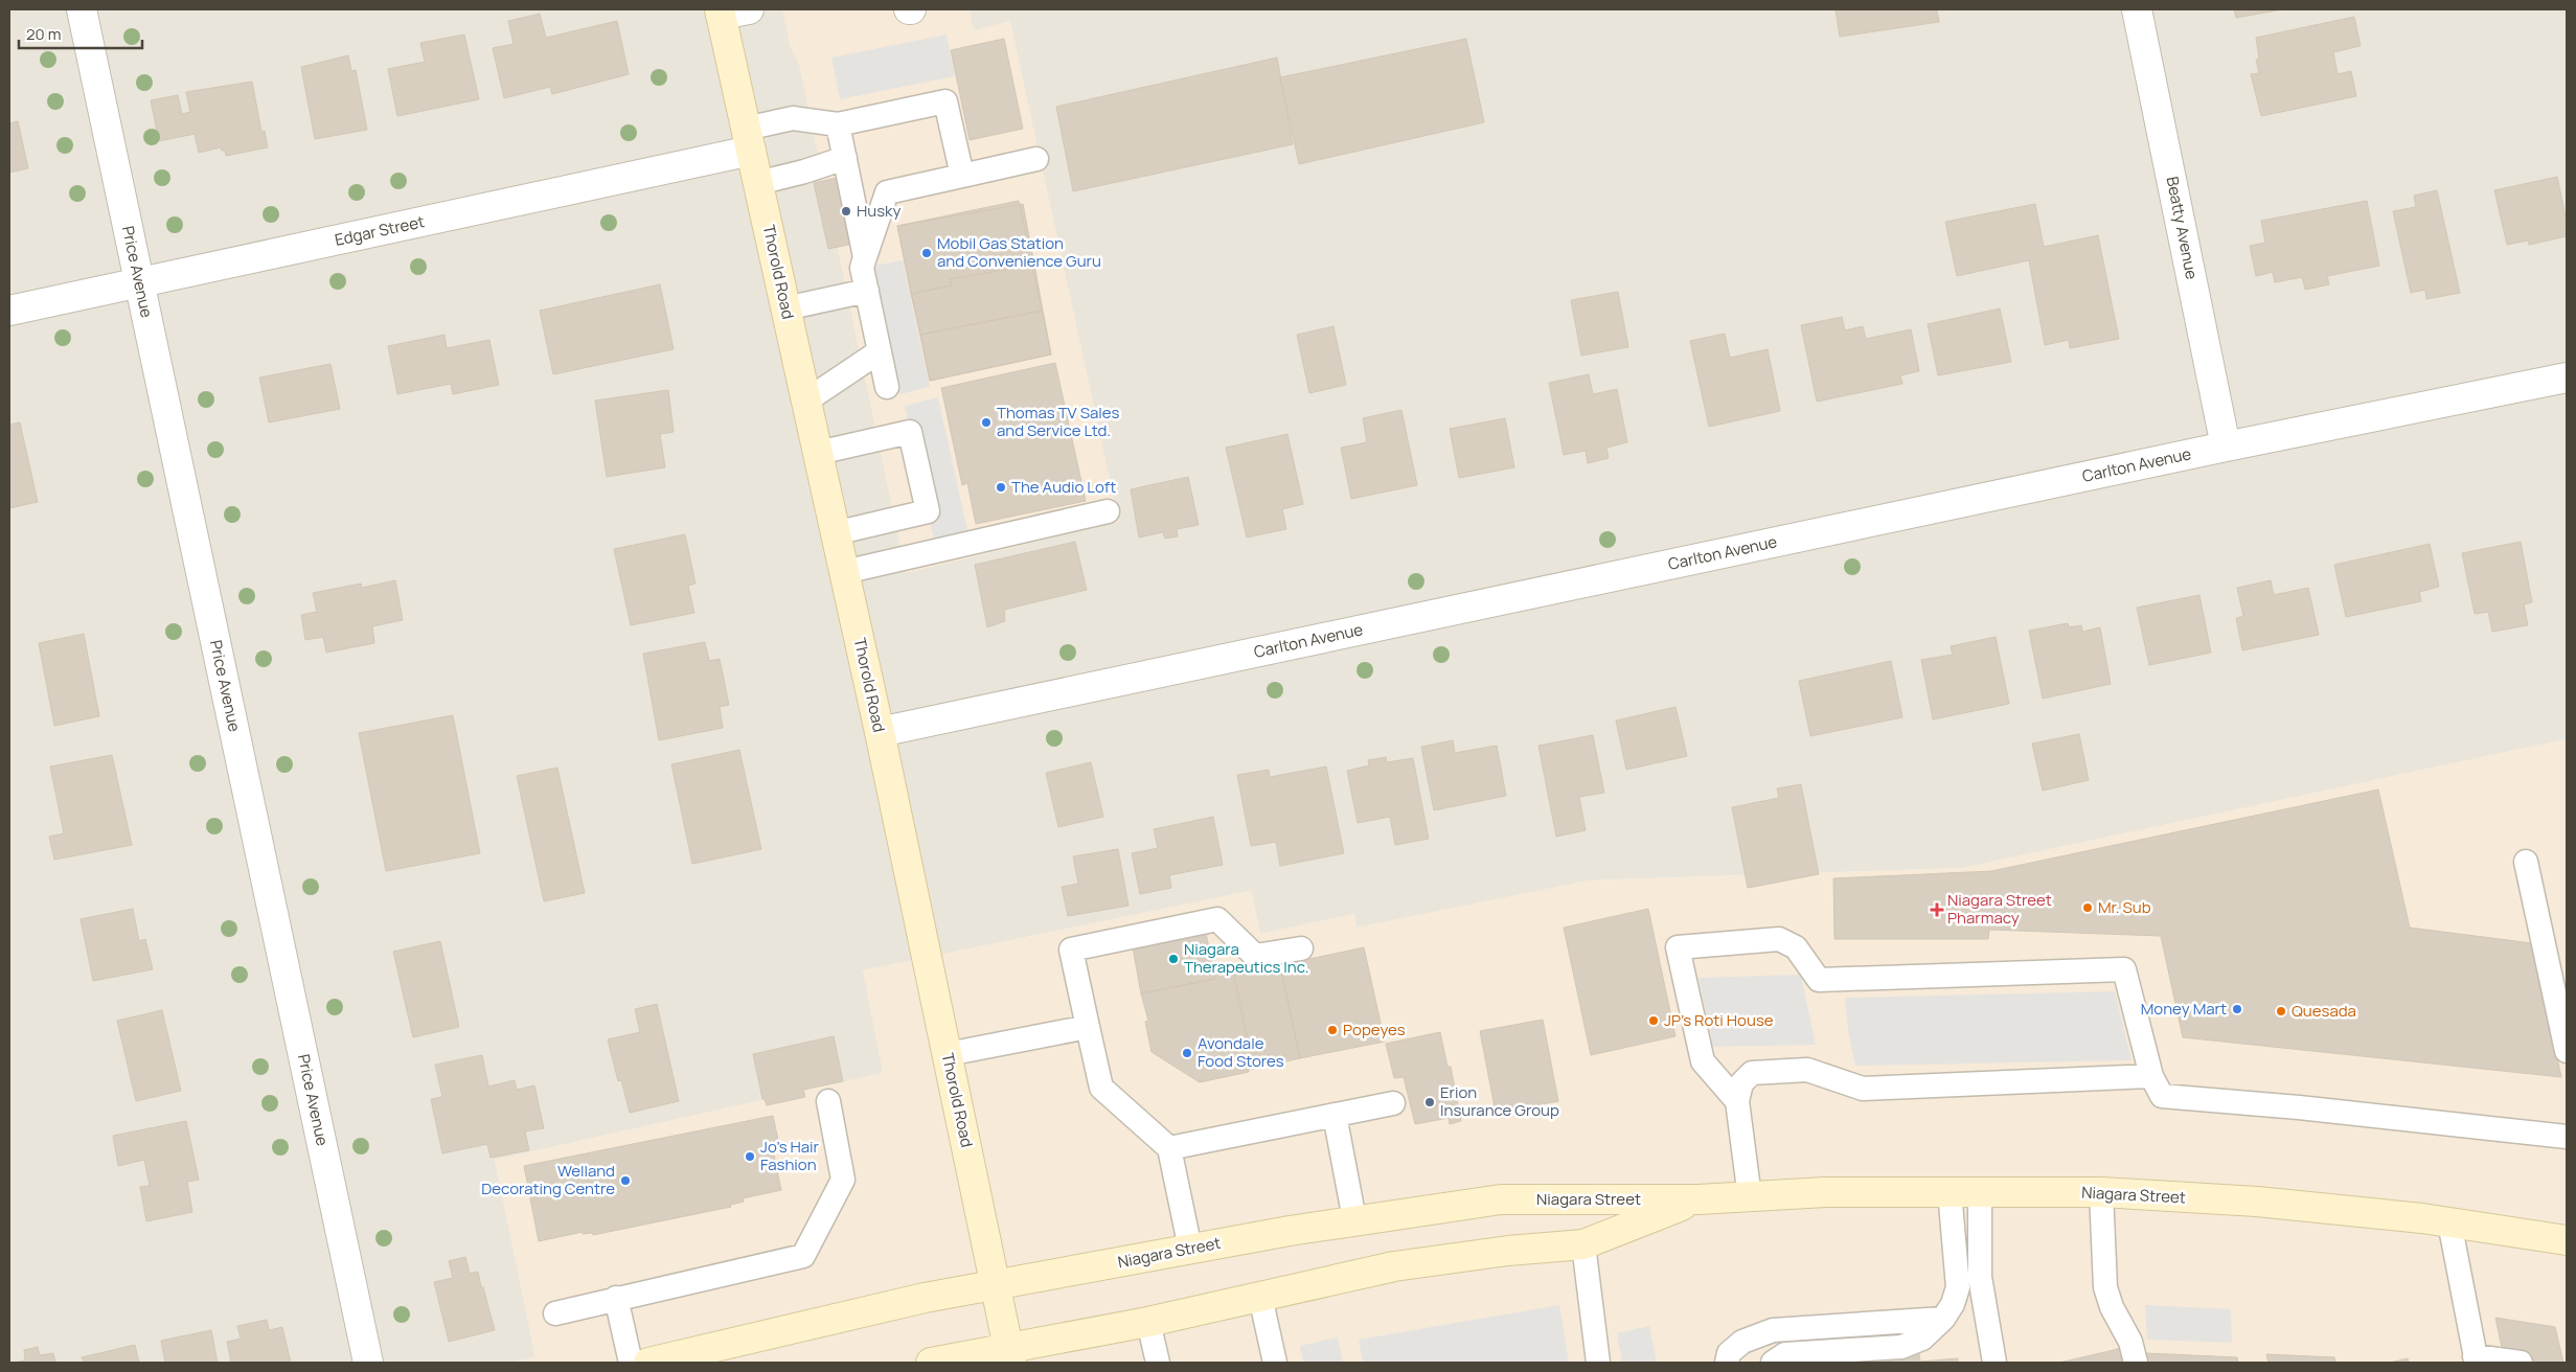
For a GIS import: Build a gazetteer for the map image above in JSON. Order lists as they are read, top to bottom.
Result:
{
  "streets": {
    "main road": ["Thorold Road", "Niagara Street"],
    "street": [
      "Beatty Avenue",
      "Edgar Street",
      "Price Avenue",
      "Carlton Avenue"
    ]
  },
  "crossings": [
    ["Beatty Avenue", "Carlton Avenue"],
    ["Edgar Street", "Price Avenue"],
    ["Edgar Street", "Thorold Road"],
    ["Thorold Road", "Carlton Avenue"],
    ["Thorold Road", "Niagara Street"]
  ],
  "places": {
    "other": [
      "Husky",
      "Mobil Gas Station and Convenience Guru",
      "Thomas TV Sales and Service Ltd.",
      "The Audio Loft",
      "Mr. Sub",
      "Niagara Therapeutics Inc.",
      "Money Mart",
      "Quesada",
      "JP's Roti House",
      "Popeyes",
      "Avondale Food Stores",
      "Erion Insurance Group",
      "Jo's Hair Fashion",
      "Welland Decorating Centre"
    ],
    "health": ["Niagara Street Pharmacy"]
  },
  "scale_bar": "20 m"
}
